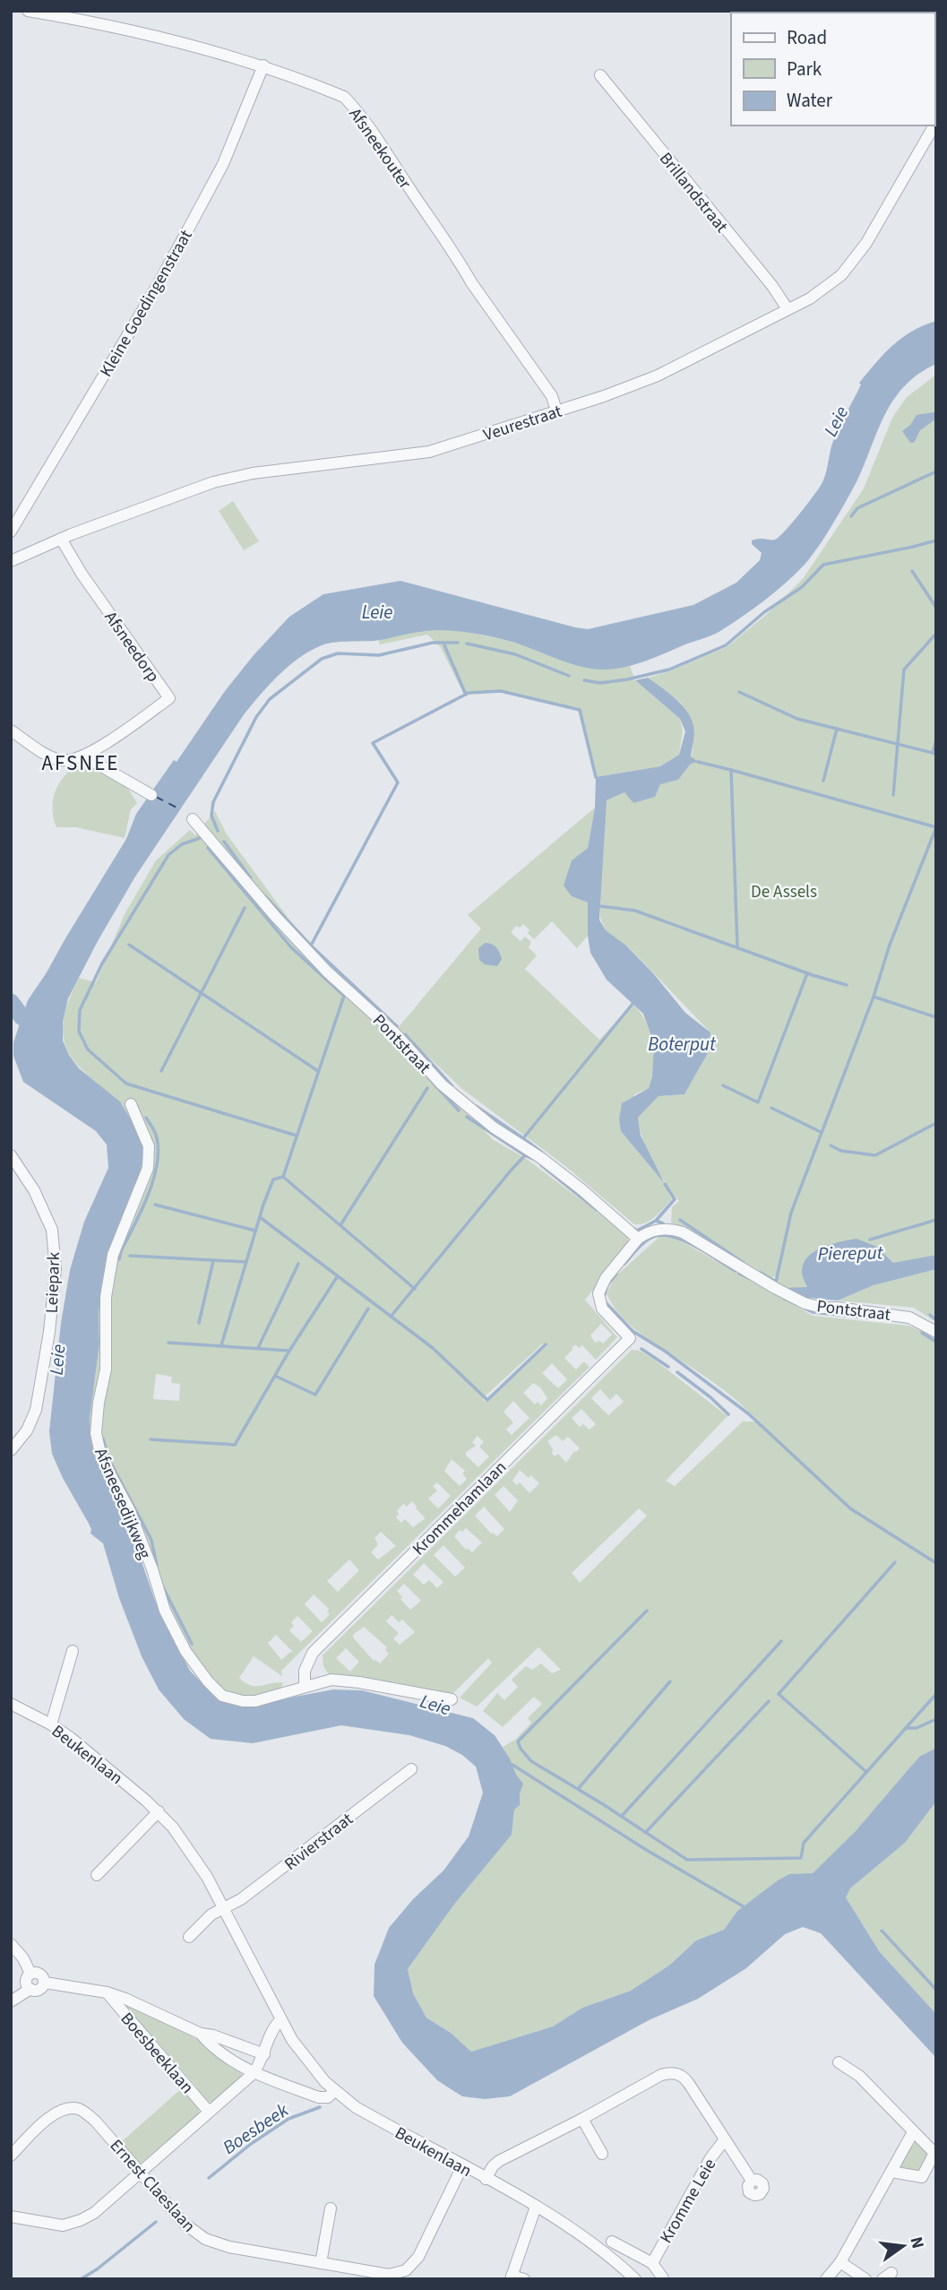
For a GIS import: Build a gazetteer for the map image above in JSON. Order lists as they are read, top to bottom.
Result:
{
  "streets": {
    "street": [
      "Afsneekouter",
      "Brillandstraat",
      "Kleine Goedingenstraat",
      "Veurestraat",
      "Afsneedorp",
      "Pontstraat",
      "Leiepark",
      "Afsneesedijkweg",
      "Krommehamlaan",
      "Beukenlaan",
      "Rivierstraat",
      "Boesbeeklaan",
      "Ernest Claeslaan",
      "Kromme Leie"
    ]
  },
  "crossings": [
    ["Afsneekouter", "Kleine Goedingenstraat"],
    ["Afsneekouter", "Veurestraat"],
    ["Brillandstraat", "Veurestraat"],
    ["Veurestraat", "Afsneedorp"],
    ["Pontstraat", "Krommehamlaan"],
    ["Afsneesedijkweg", "Krommehamlaan"],
    ["Beukenlaan", "Rivierstraat"],
    ["Beukenlaan", "Kromme Leie"]
  ],
  "districts": ["AFSNEE"],
  "water": [
    "Leie",
    "Boterput",
    "Piereput",
    "Boesbeek"
  ],
  "parks": ["De Assels"],
  "legend": ["Road", "Park", "Water"],
  "north": "right"
}
